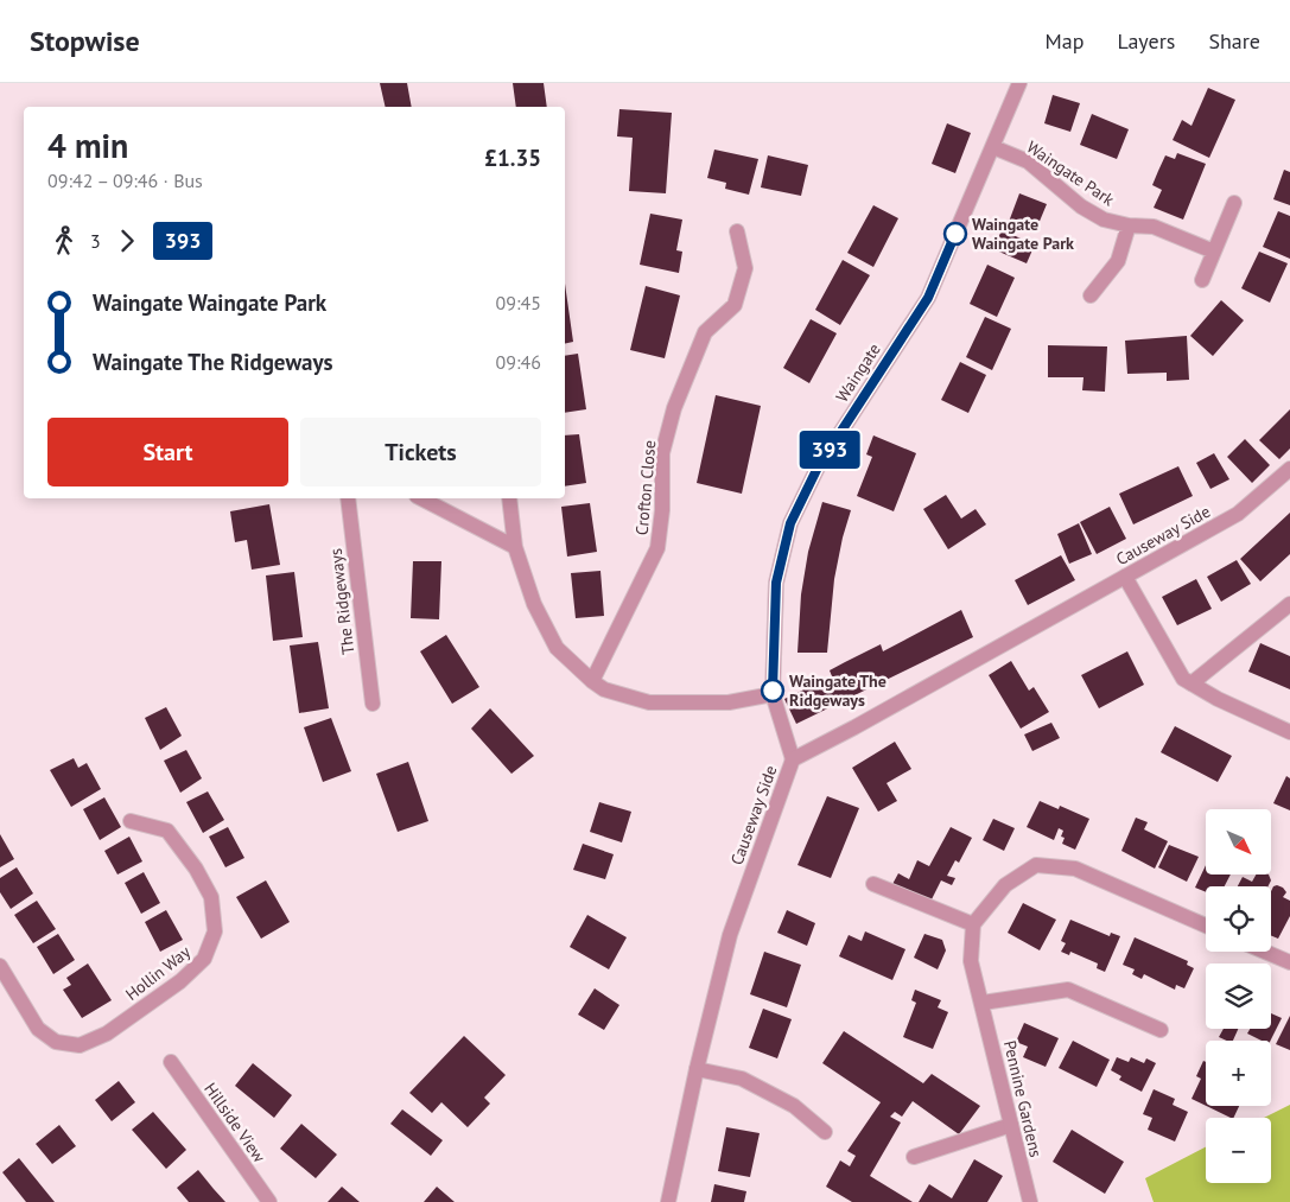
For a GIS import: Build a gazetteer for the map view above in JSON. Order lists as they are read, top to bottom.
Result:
{
  "streets": {
    "street": [
      "Waingate Park",
      "Waingate",
      "Crofton Close",
      "Causeway Side",
      "The Ridgeways",
      "Hollin Way",
      "Pennine Gardens",
      "Hillside View"
    ]
  },
  "crossings": [
    ["Waingate Park", "Waingate"],
    ["Waingate", "Causeway Side"]
  ],
  "places": ["Waingate Waingate Park", "Waingate The Ridgeways"],
  "lines": ["bus line 393"],
  "north": "bottom right",
  "page": {
    "header": "Stopwise",
    "nav": ["Map", "Layers", "Share"],
    "on_map": "393",
    "heading": ["4 min", "09:42 – 09:46 · Bus", "£1.35"],
    "legs": ["3", "393"],
    "list": [
      {
        "name": "Waingate Waingate Park",
        "value": "09:45"
      },
      {
        "name": "Waingate The Ridgeways",
        "value": "09:46"
      }
    ],
    "buttons": ["Start", "Tickets"],
    "map_buttons": ["+", "−"]
  }
}
